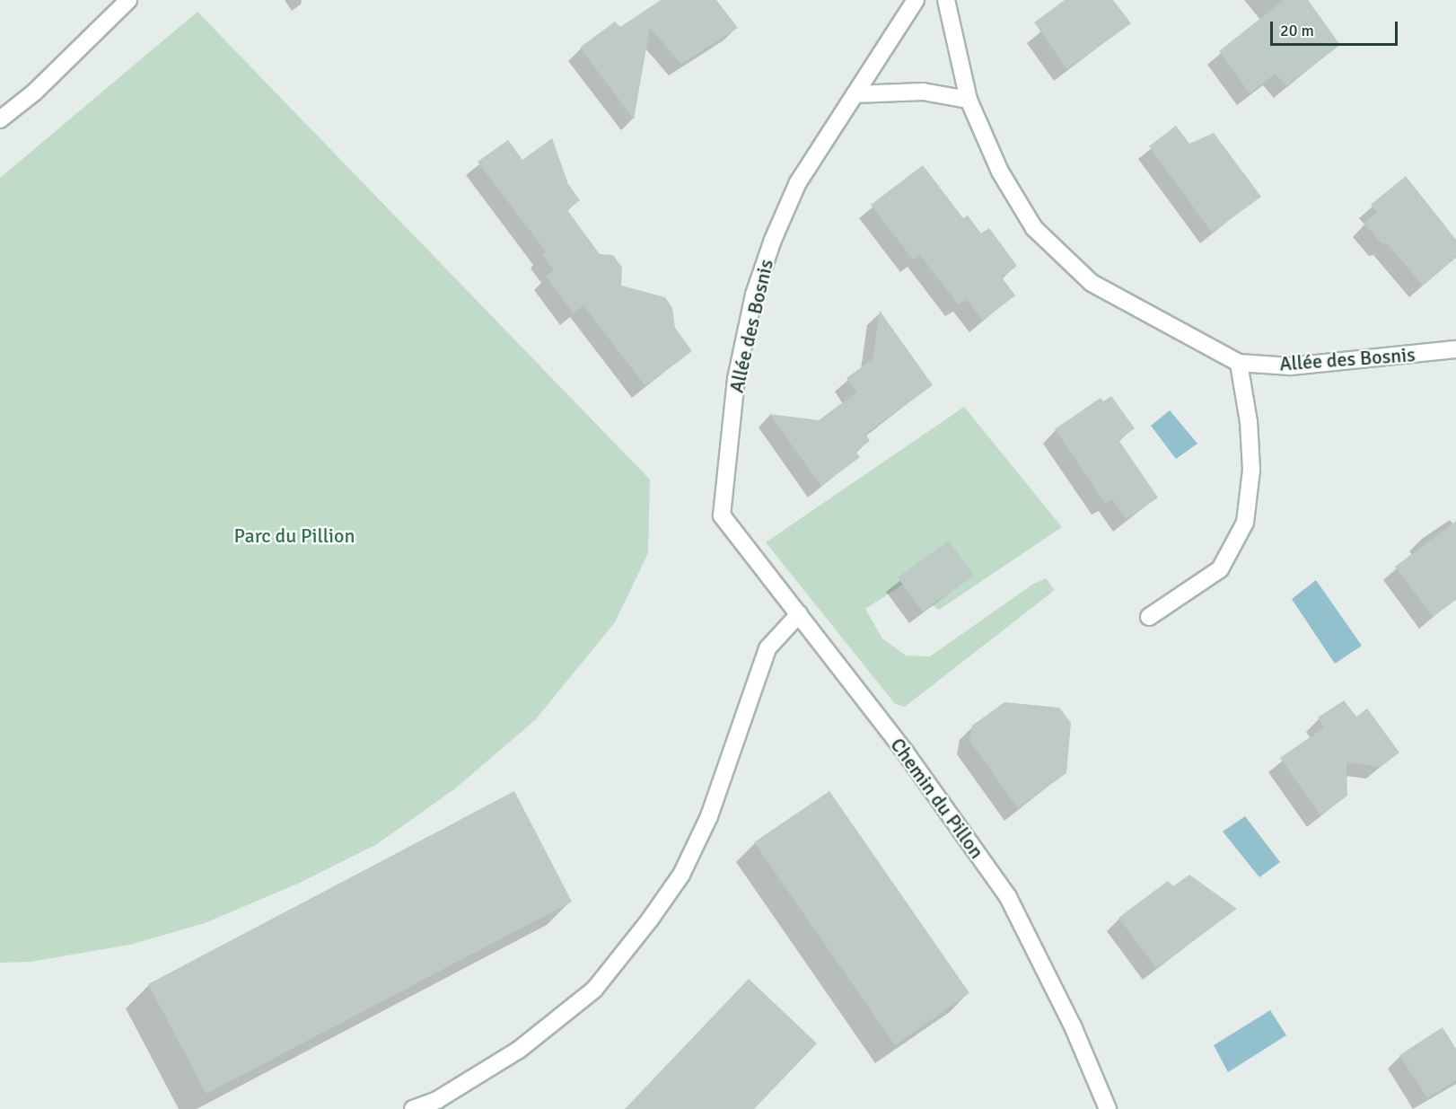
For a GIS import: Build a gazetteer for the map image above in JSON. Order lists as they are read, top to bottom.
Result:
{
  "streets": {
    "street": ["Allée des Bosnis", "Chemin du Pillon"]
  },
  "crossings": [
    ["Allée des Bosnis", "Chemin du Pillon"]
  ],
  "parks": ["Parc du Pillion"],
  "scale_bar": "20 m"
}
